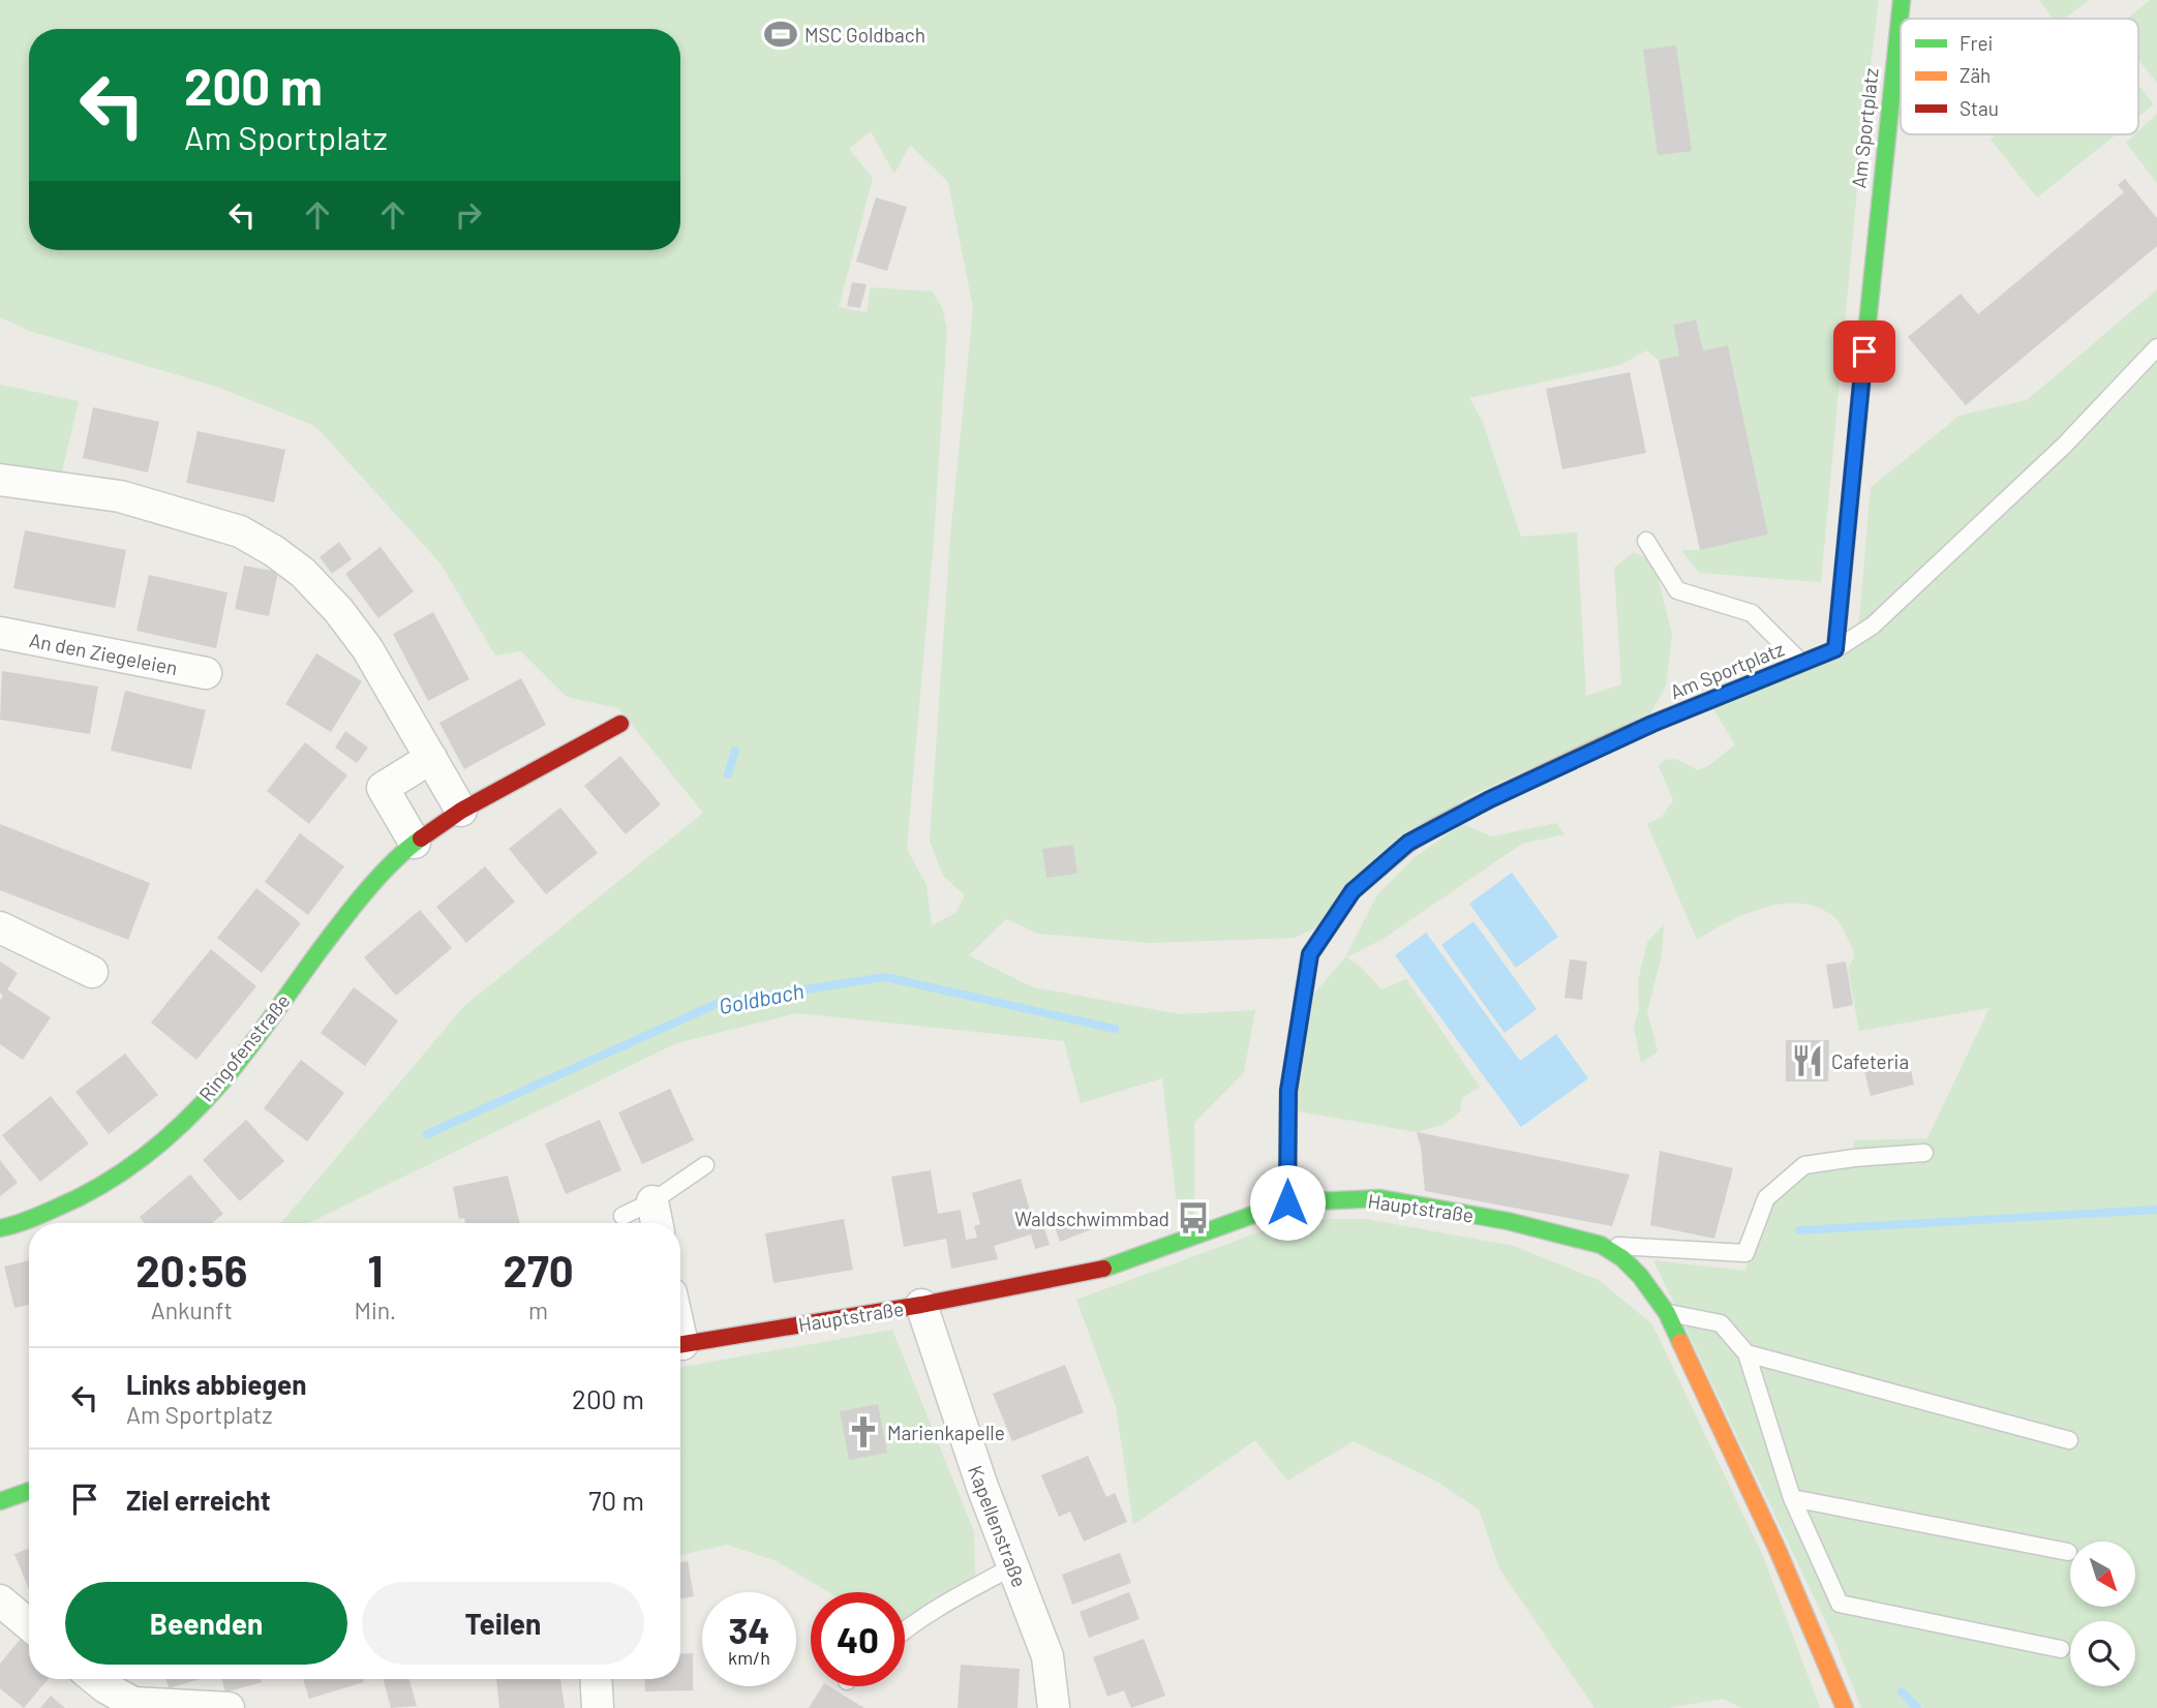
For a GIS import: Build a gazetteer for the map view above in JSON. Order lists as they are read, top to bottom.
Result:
{
  "streets": {
    "street": [
      "Am Sportplatz",
      "An den Ziegeleien",
      "Ringofenstraße",
      "Hauptstraße",
      "Kapellenstraße"
    ]
  },
  "crossings": [
    ["Am Sportplatz", "Hauptstraße"],
    ["Hauptstraße", "Kapellenstraße"]
  ],
  "water": ["Goldbach"],
  "places": {
    "sports": ["MSC Goldbach"],
    "restaurant": ["Cafeteria"],
    "bus stop": ["Waldschwimmbad"],
    "church": ["Marienkapelle"]
  },
  "legend": ["Frei", "Zäh", "Stau"],
  "north": "bottom right",
  "page": {
    "turn": ["200 m", "Am Sportplatz"],
    "eta": [
      "20:56",
      "Ankunft",
      "1",
      "Min.",
      "270",
      "m"
    ],
    "list": [
      {
        "name": "Links abbiegen",
        "note": "Am Sportplatz",
        "value": "200 m"
      },
      {
        "name": "Ziel erreicht",
        "value": "70 m"
      }
    ],
    "buttons": ["Beenden", "Teilen"],
    "speed": "34 km/h",
    "limit": "40"
  }
}
